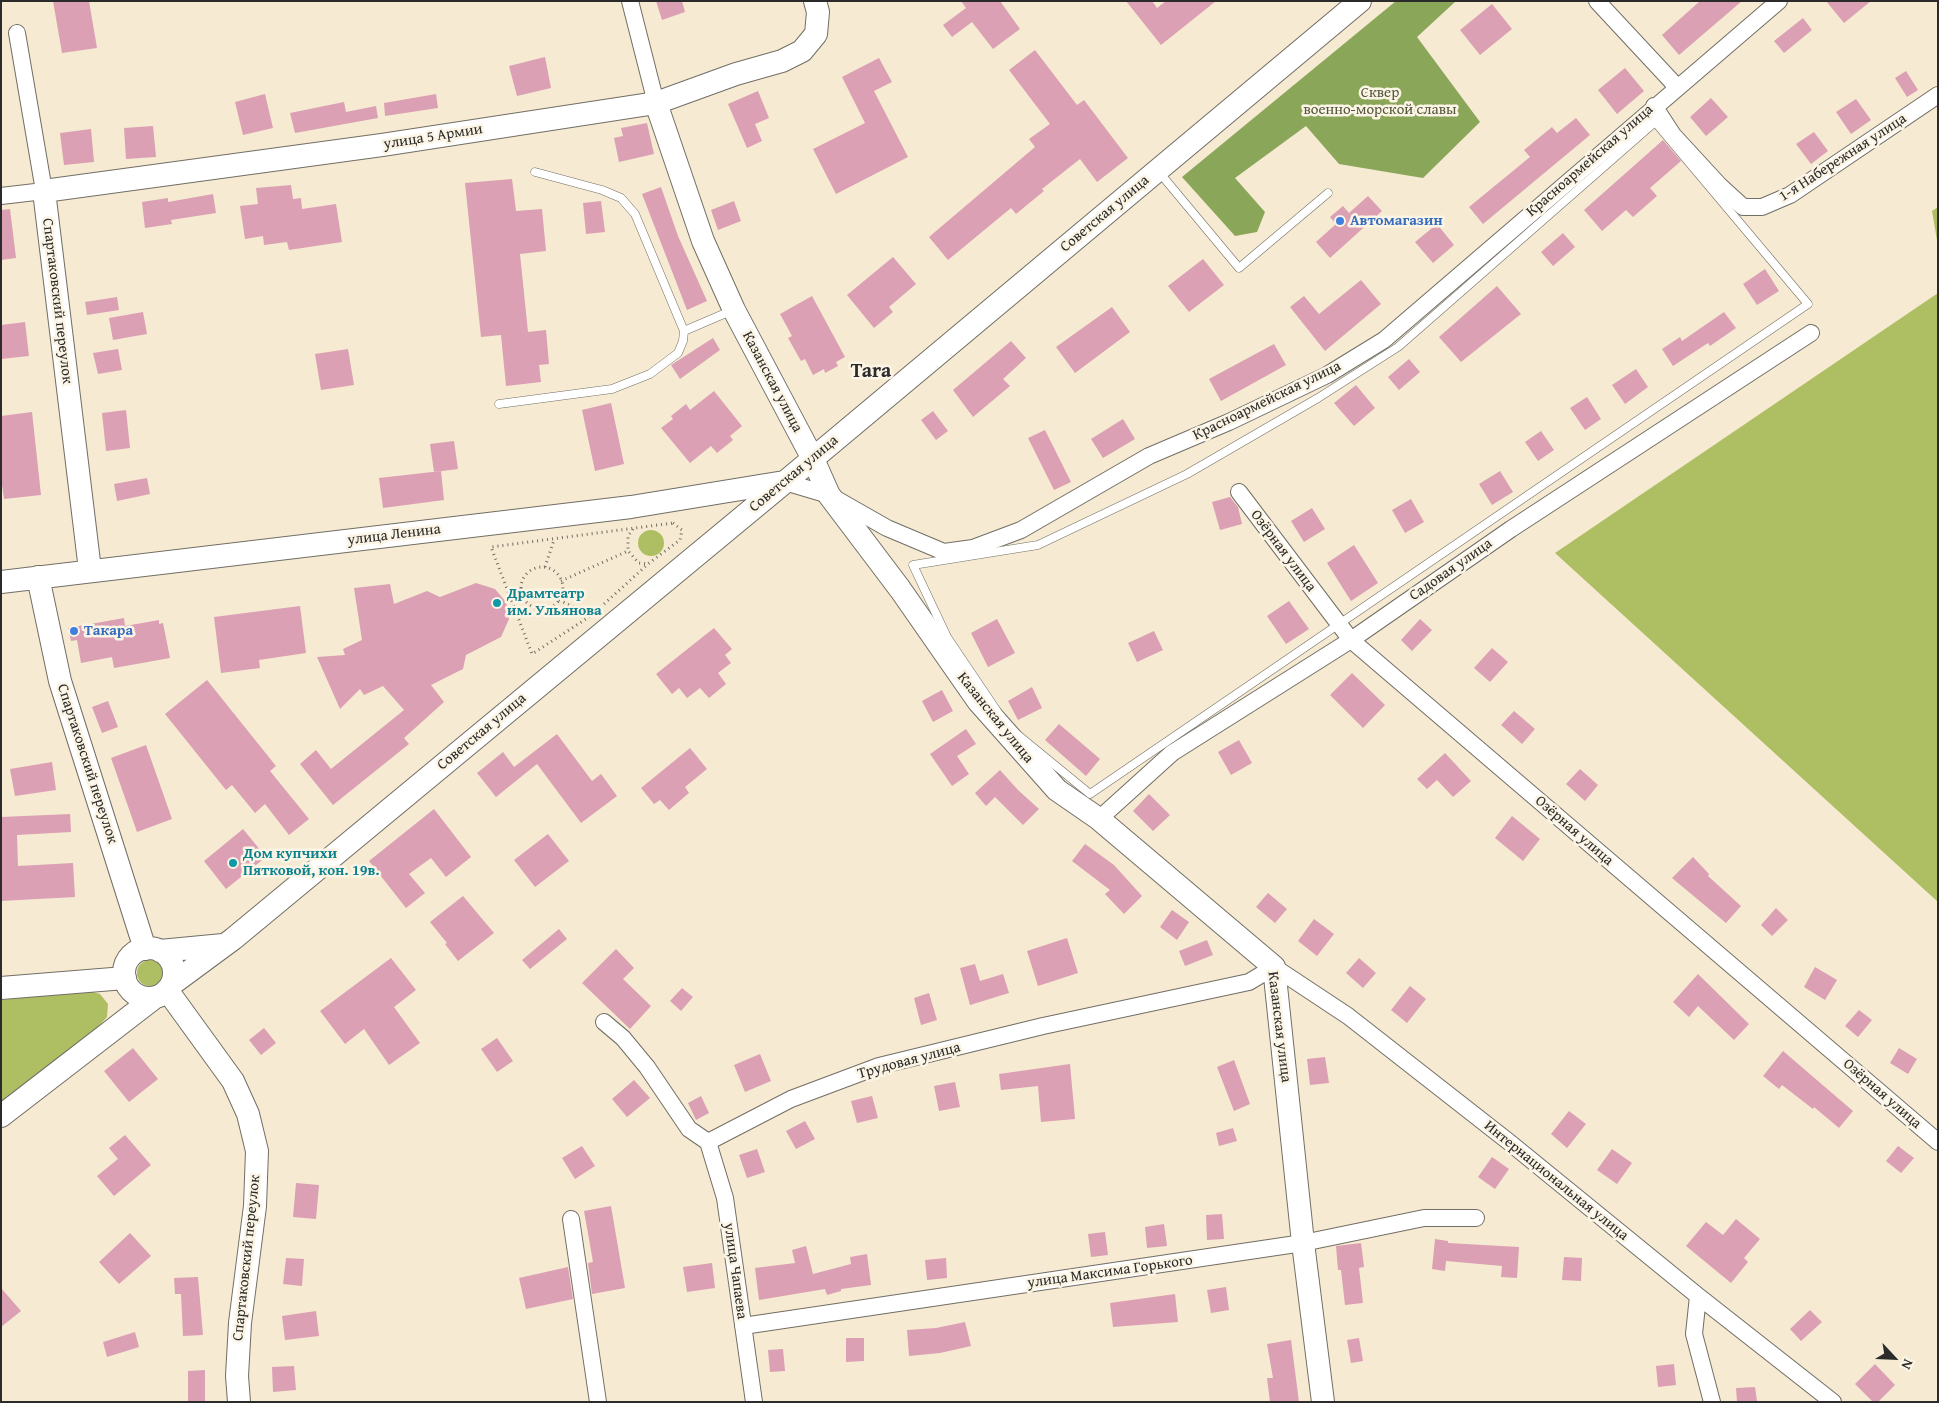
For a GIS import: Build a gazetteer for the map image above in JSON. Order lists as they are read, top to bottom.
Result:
{
  "streets": {
    "main road": [
      "улица 5 Армии",
      "Советская улица",
      "Спартаковский переулок",
      "Казанская улица",
      "улица Ленина"
    ],
    "street": [
      "1-я Набережная улица",
      "Красноармейская улица",
      "Озёрная улица",
      "Садовая улица",
      "Трудовая улица",
      "Интернациональная улица",
      "улица Чапаева",
      "улица Максима Горького"
    ]
  },
  "crossings": [
    ["улица 5 Армии", "Спартаковский переулок"],
    ["улица 5 Армии", "Казанская улица"],
    ["1-я Набережная улица", "Красноармейская улица"],
    ["Красноармейская улица", "Советская улица"],
    ["Красноармейская улица", "Казанская улица"],
    ["Красноармейская улица", "улица Ленина"],
    ["Советская улица", "Спартаковский переулок"],
    ["Советская улица", "Казанская улица"],
    ["Советская улица", "улица Ленина"],
    ["Спартаковский переулок", "улица Ленина"],
    ["Казанская улица", "Садовая улица"],
    ["Казанская улица", "Трудовая улица"],
    ["Казанская улица", "Интернациональная улица"],
    ["Казанская улица", "улица Максима Горького"],
    ["Озёрная улица", "Садовая улица"],
    ["Трудовая улица", "Интернациональная улица"],
    ["Трудовая улица", "улица Чапаева"],
    ["улица Чапаева", "улица Максима Горького"]
  ],
  "districts": ["Tara"],
  "parks": ["Сквер военно-морской славы"],
  "places": [
    "Автомагазин",
    "Драмтеатр им. Ульянова",
    "Такара",
    "Дом купчихи Пятковой, кон. 19в."
  ],
  "north": "bottom right"
}
